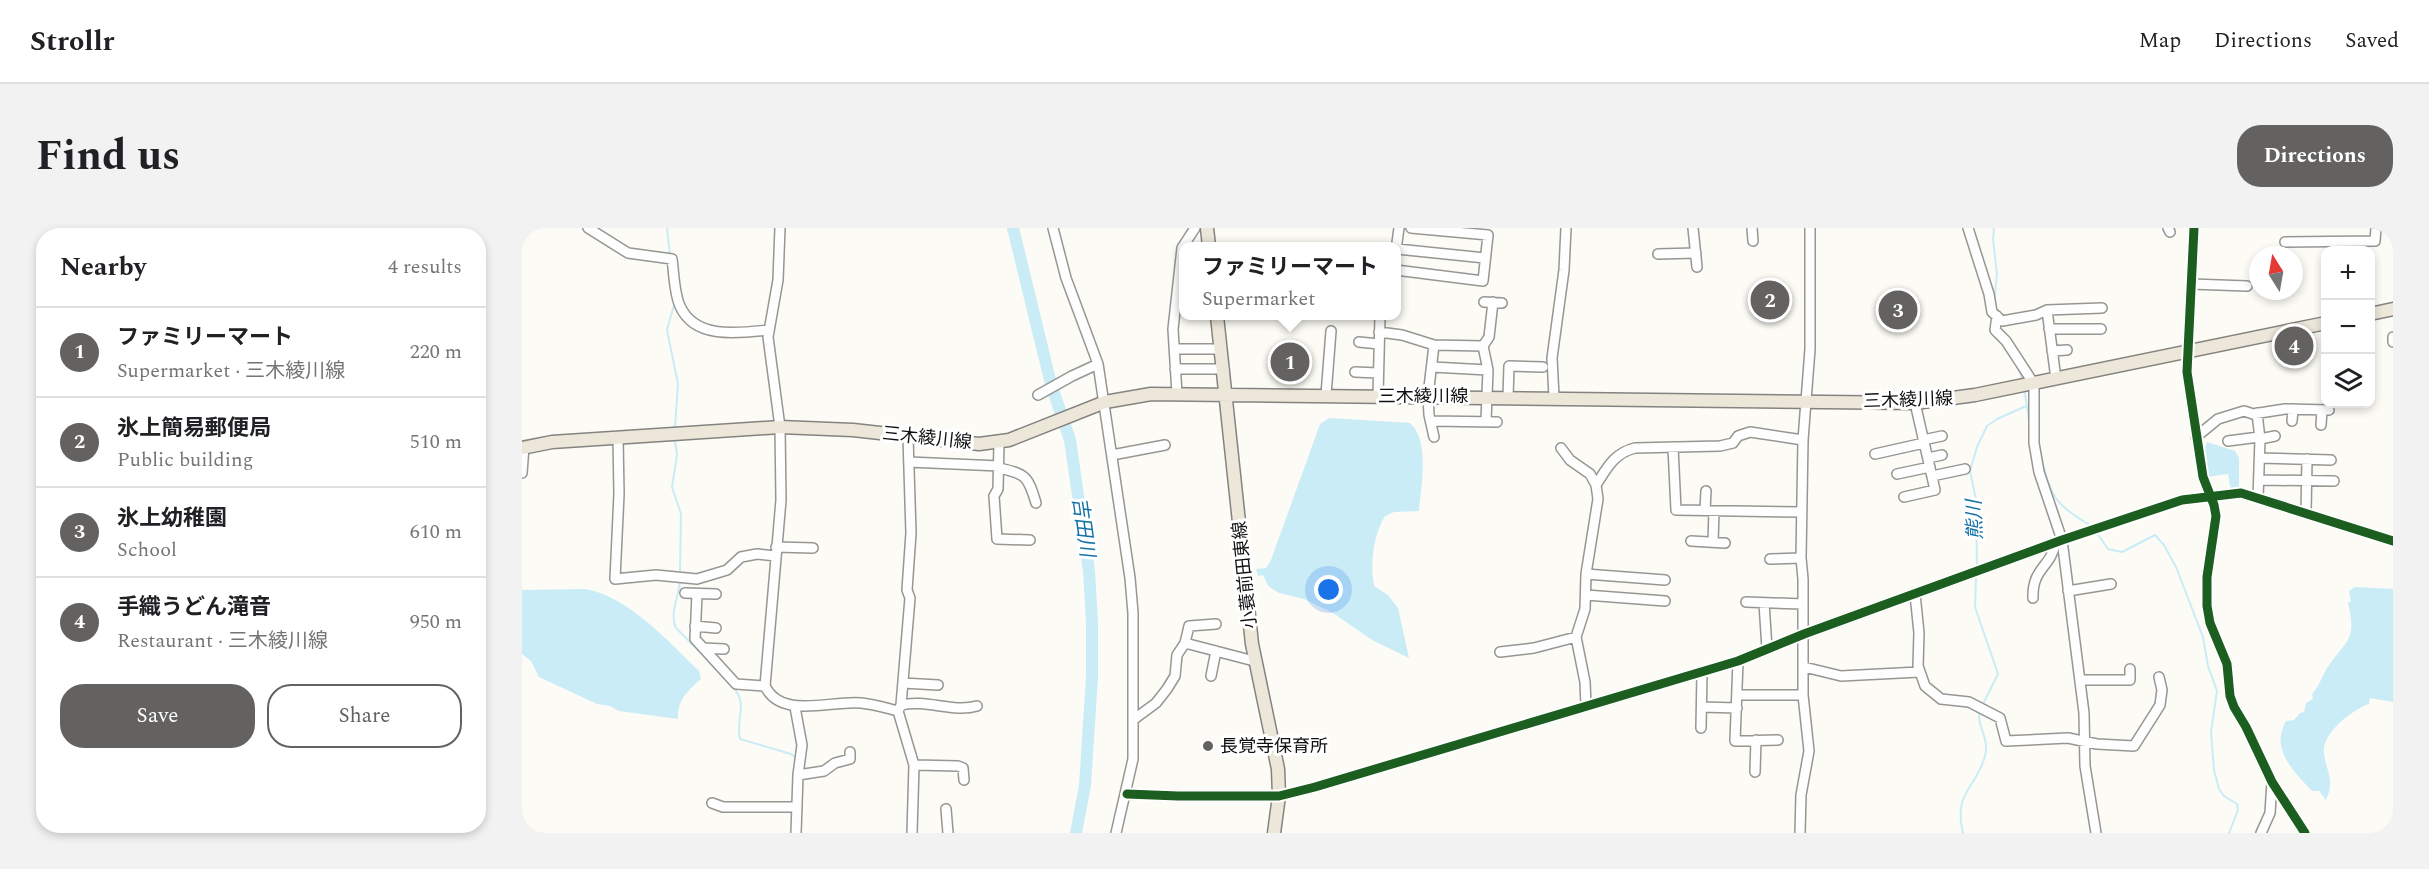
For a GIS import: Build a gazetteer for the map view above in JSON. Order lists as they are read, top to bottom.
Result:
{
  "streets": {
    "main road": ["三木綾川線", "小蓑前田東線"]
  },
  "crossings": [
    ["三木綾川線", "小蓑前田東線"]
  ],
  "water": ["熊川", "吉田川"],
  "places": ["長覚寺保育所"],
  "north": "top",
  "page": {
    "header": "Strollr",
    "nav": ["Map", "Directions", "Saved"],
    "title": "Find us",
    "buttons": [
      "Directions",
      ["Save", "Share"]
    ],
    "heading": ["Nearby", "4 results"],
    "popup": ["ファミリーマート", "Supermarket"],
    "map_buttons": ["+", "−"],
    "pins": [
      "2",
      "3",
      "4",
      "1"
    ],
    "list": [
      {
        "mark": "1",
        "name": "ファミリーマート",
        "note": "Supermarket · 三木綾川線",
        "value": "220 m"
      },
      {
        "mark": "2",
        "name": "氷上簡易郵便局",
        "note": "Public building",
        "value": "510 m"
      },
      {
        "mark": "3",
        "name": "氷上幼稚園",
        "note": "School",
        "value": "610 m"
      },
      {
        "mark": "4",
        "name": "手織うどん滝音",
        "note": "Restaurant · 三木綾川線",
        "value": "950 m"
      }
    ]
  }
}
